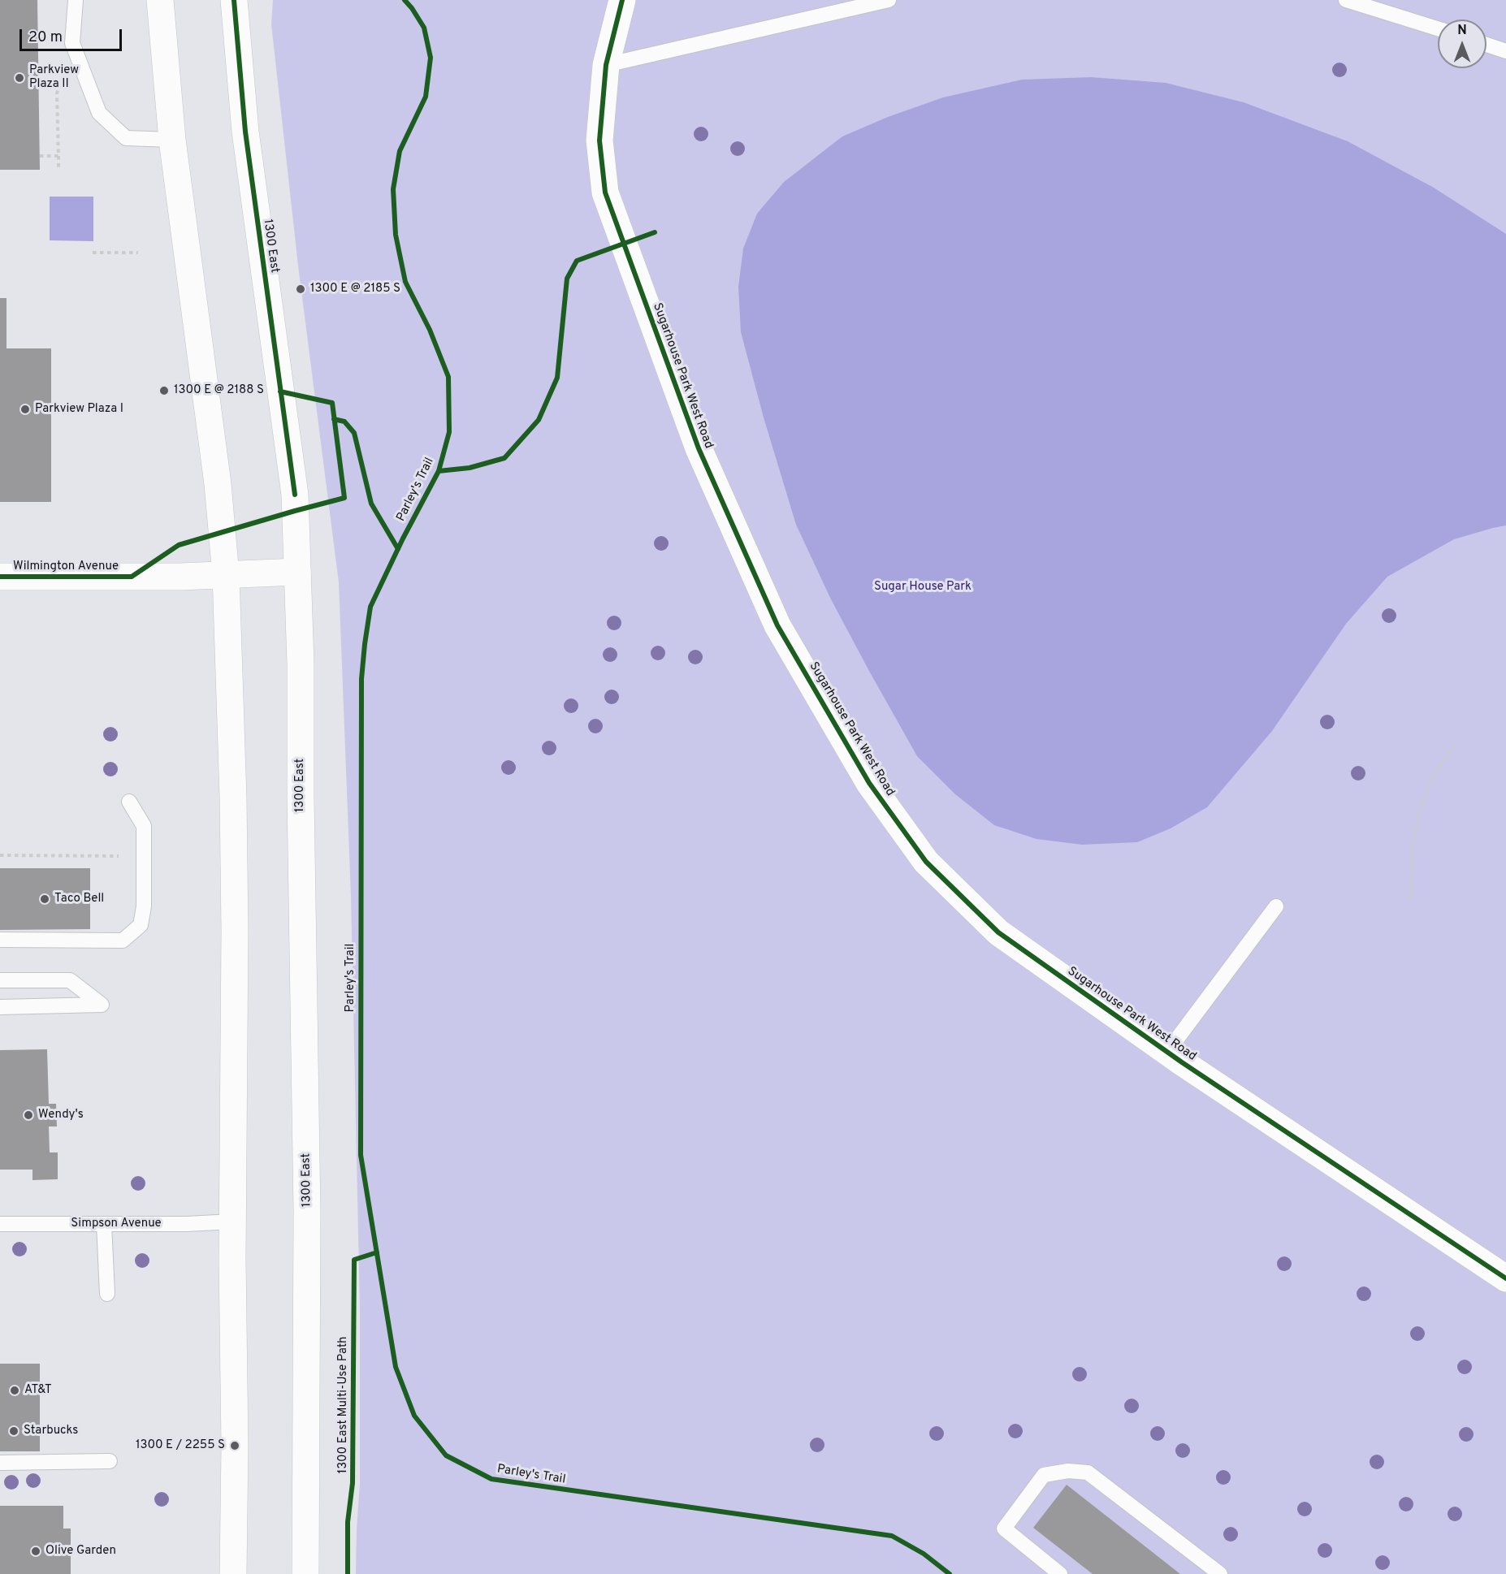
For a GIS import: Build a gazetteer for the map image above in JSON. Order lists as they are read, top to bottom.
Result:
{
  "streets": {
    "main road": ["1300 East", "Sugarhouse Park West Road", "Wilmington Avenue"],
    "lane": ["Simpson Avenue"],
    "cycle path": ["Parley's Trail", "1300 East Multi-Use Path"]
  },
  "crossings": [
    ["1300 East", "Wilmington Avenue"]
  ],
  "parks": ["Sugar House Park"],
  "places": [
    "Parkview Plaza II",
    "1300 E @ 2185 S",
    "1300 E @ 2188 S",
    "Parkview Plaza I",
    "Taco Bell",
    "Wendy's",
    "AT&T",
    "Starbucks",
    "1300 E / 2255 S",
    "Olive Garden"
  ],
  "scale_bar": "20 m",
  "north": "top"
}
